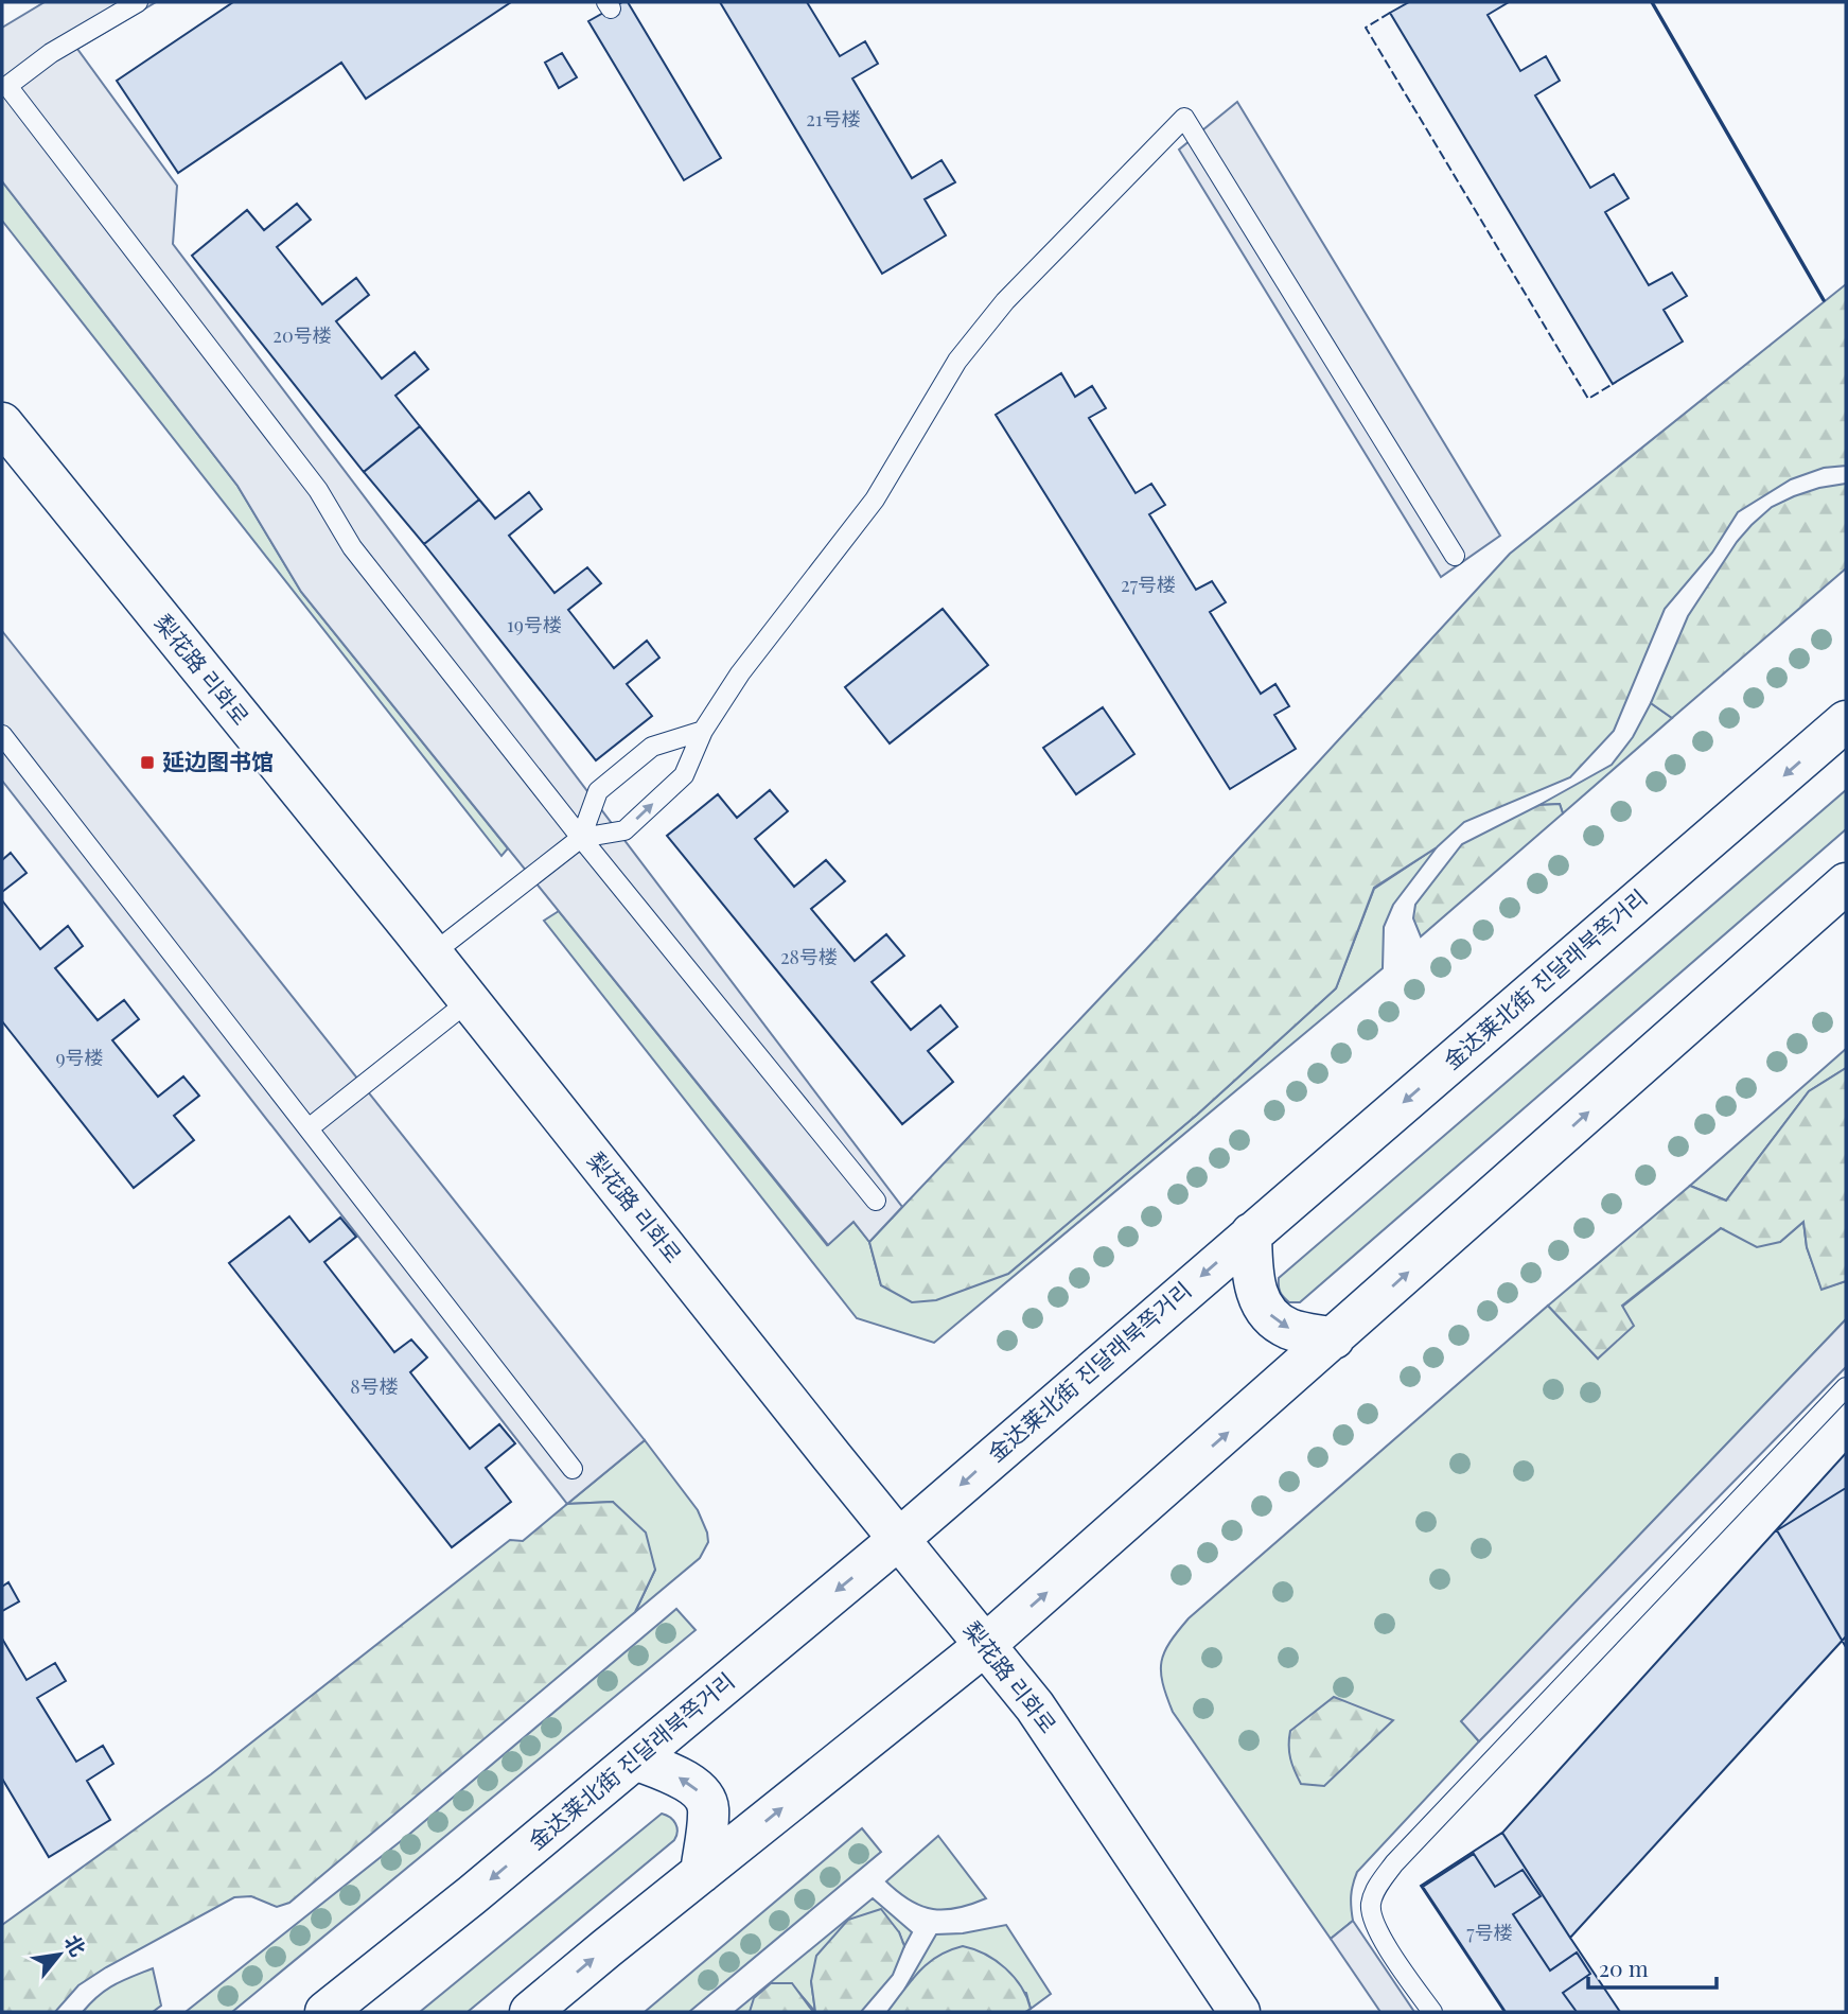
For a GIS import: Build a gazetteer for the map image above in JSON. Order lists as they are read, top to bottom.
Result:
{
  "streets": {
    "main road": ["梨花路 리화로", "金达莱北街 진달래북쪽거리"]
  },
  "crossings": [
    ["梨花路 리화로", "金达莱北街 진달래북쪽거리"]
  ],
  "places": {
    "transit": ["延边图书馆"]
  },
  "house_numbers": [
    "21号楼",
    "20号楼",
    "27号楼",
    "19号楼",
    "28号楼",
    "9号楼",
    "8号楼",
    "7号楼"
  ],
  "scale_bar": "20 m",
  "north": "top right"
}
